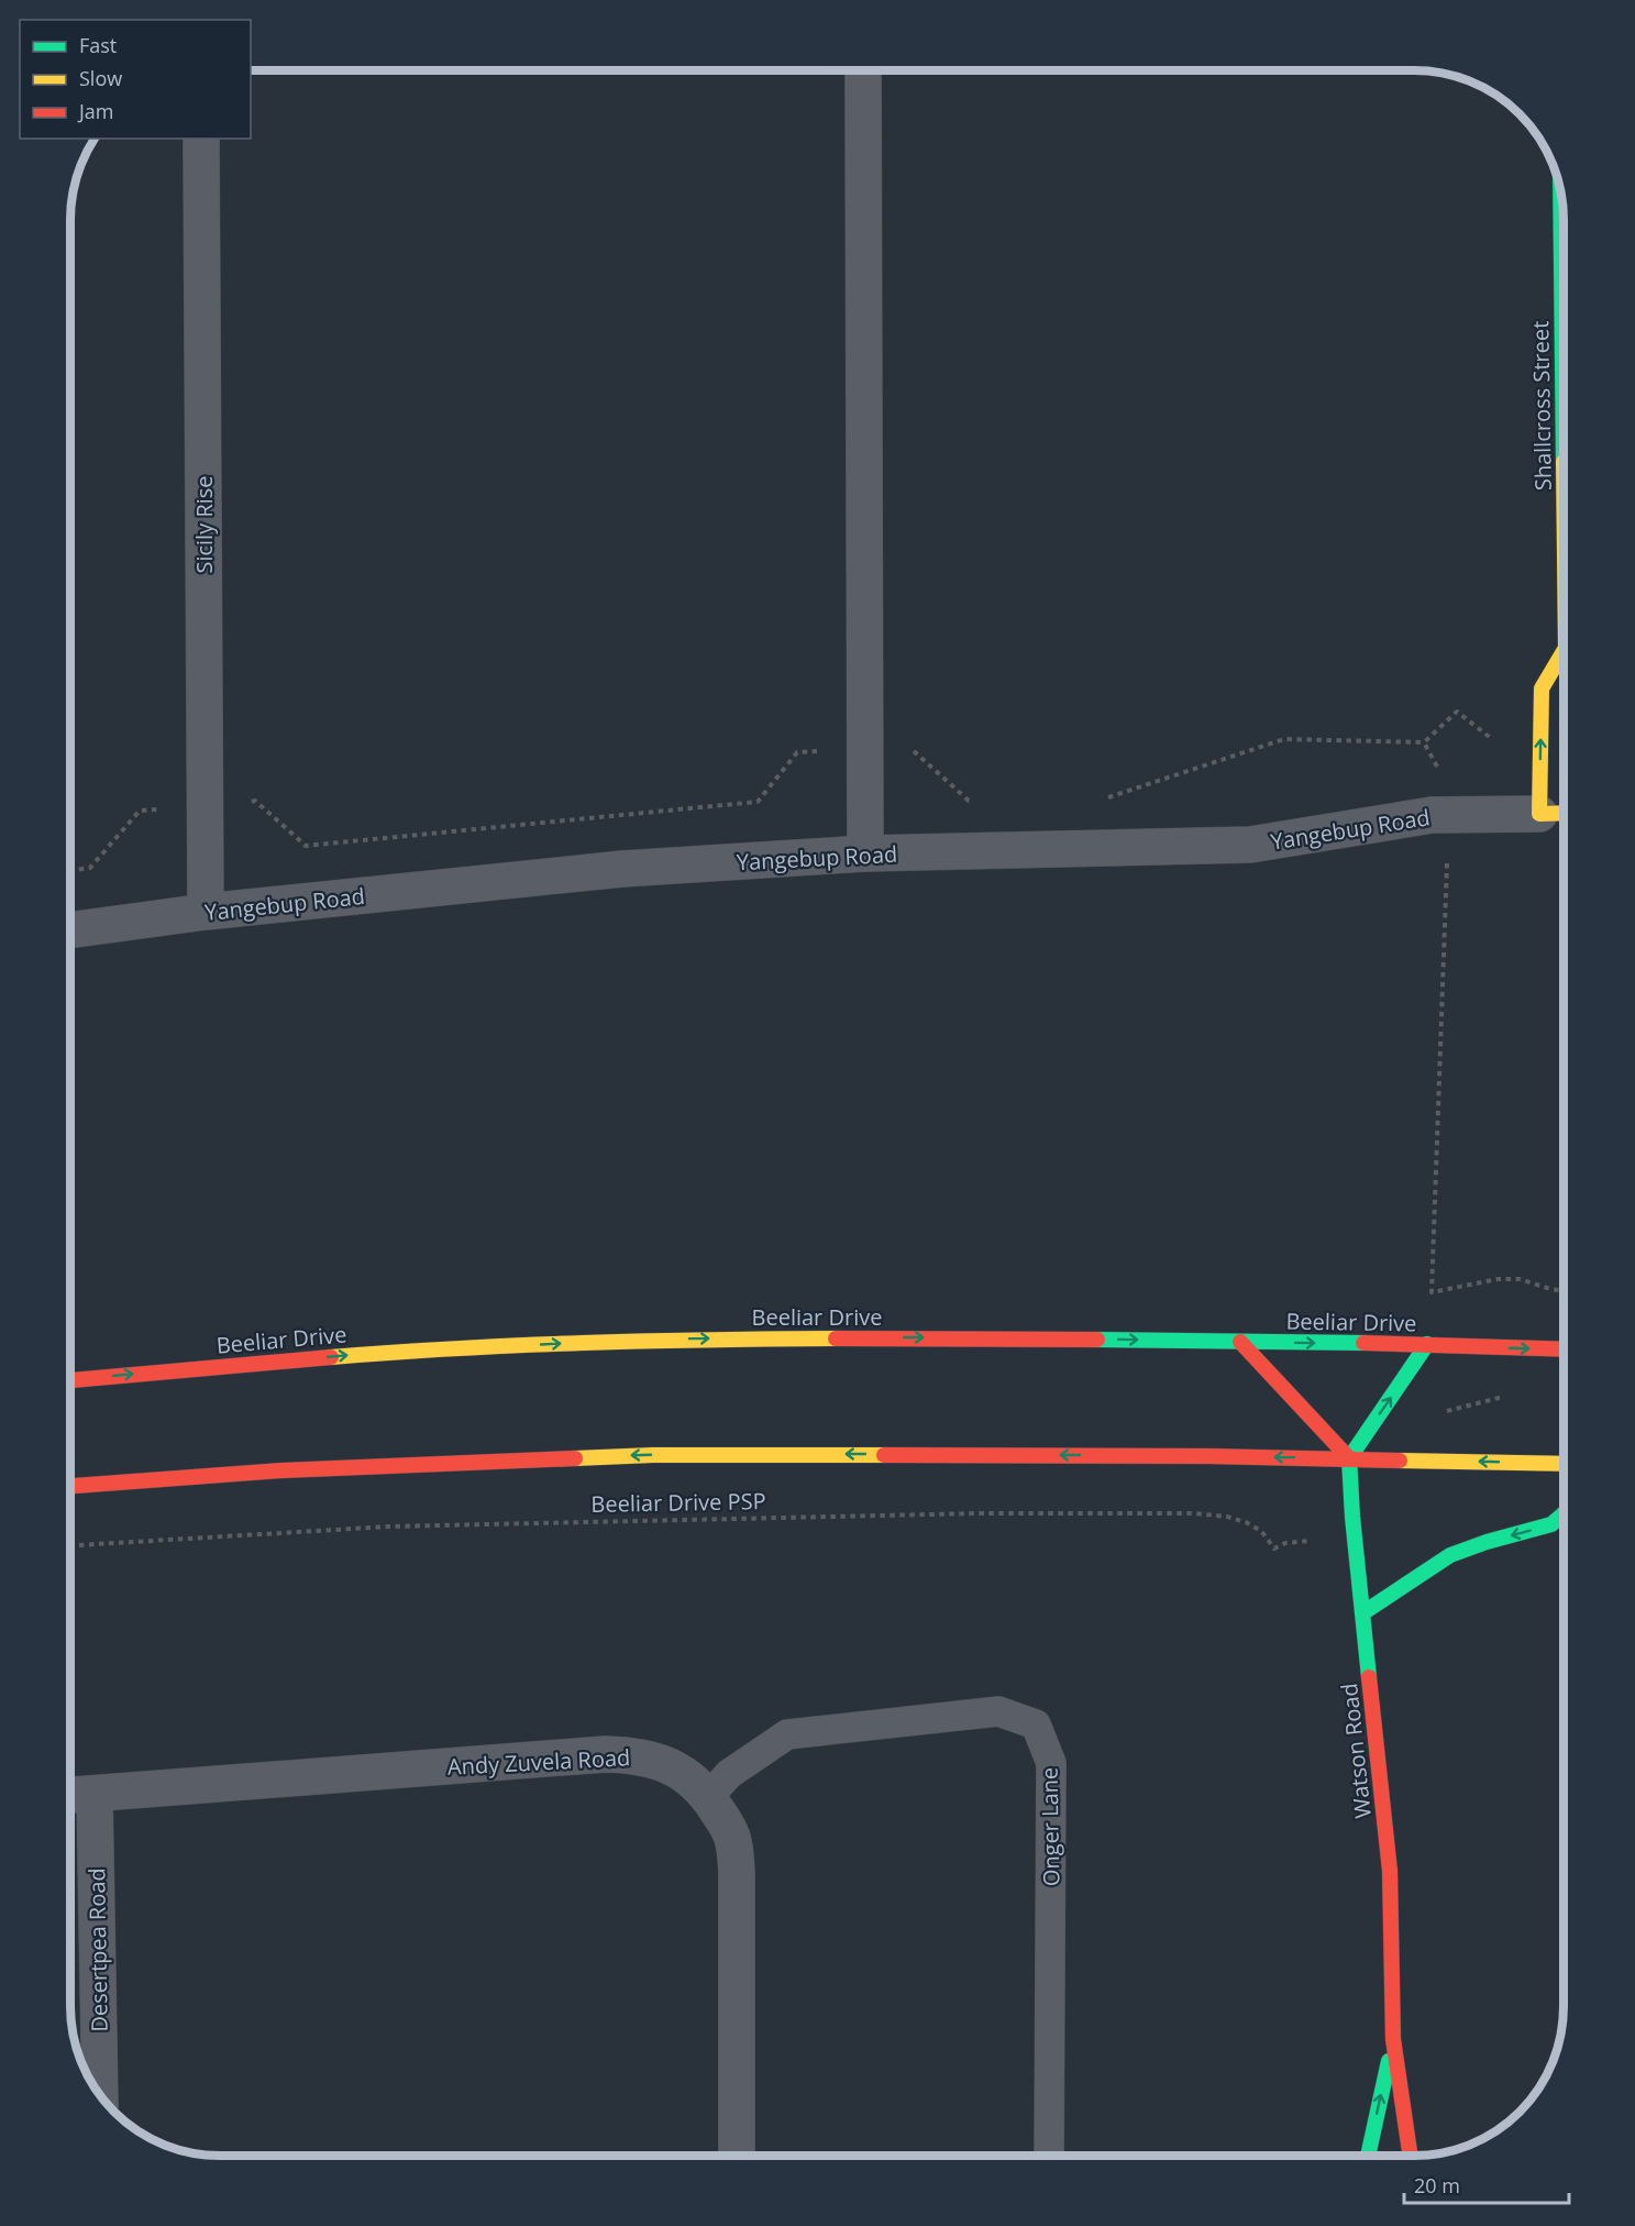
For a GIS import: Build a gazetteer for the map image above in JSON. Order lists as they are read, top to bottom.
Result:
{
  "streets": {
    "main road": [
      "Shallcross Street",
      "Yangebup Road",
      "Beeliar Drive",
      "Watson Road"
    ],
    "street": ["Sicily Rise", "Andy Zuvela Road", "Desertpea Road"],
    "lane": ["Onger Lane"],
    "path": ["Beeliar Drive PSP"]
  },
  "crossings": [
    ["Sicily Rise", "Yangebup Road"],
    ["Andy Zuvela Road", "Onger Lane"],
    ["Andy Zuvela Road", "Desertpea Road"]
  ],
  "legend": ["Fast", "Slow", "Jam"],
  "scale_bar": "20 m"
}
